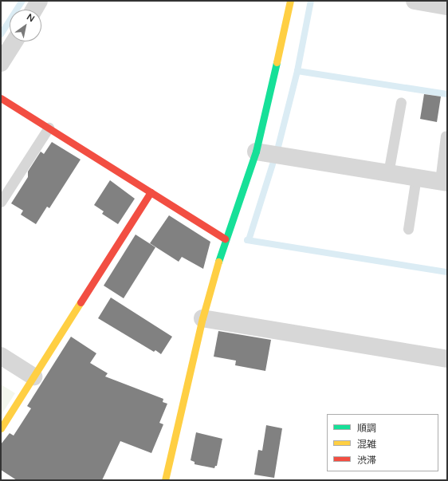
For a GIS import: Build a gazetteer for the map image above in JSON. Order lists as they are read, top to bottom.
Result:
{
  "legend": ["順調", "混雑", "渋滞"],
  "north": "top right"
}
